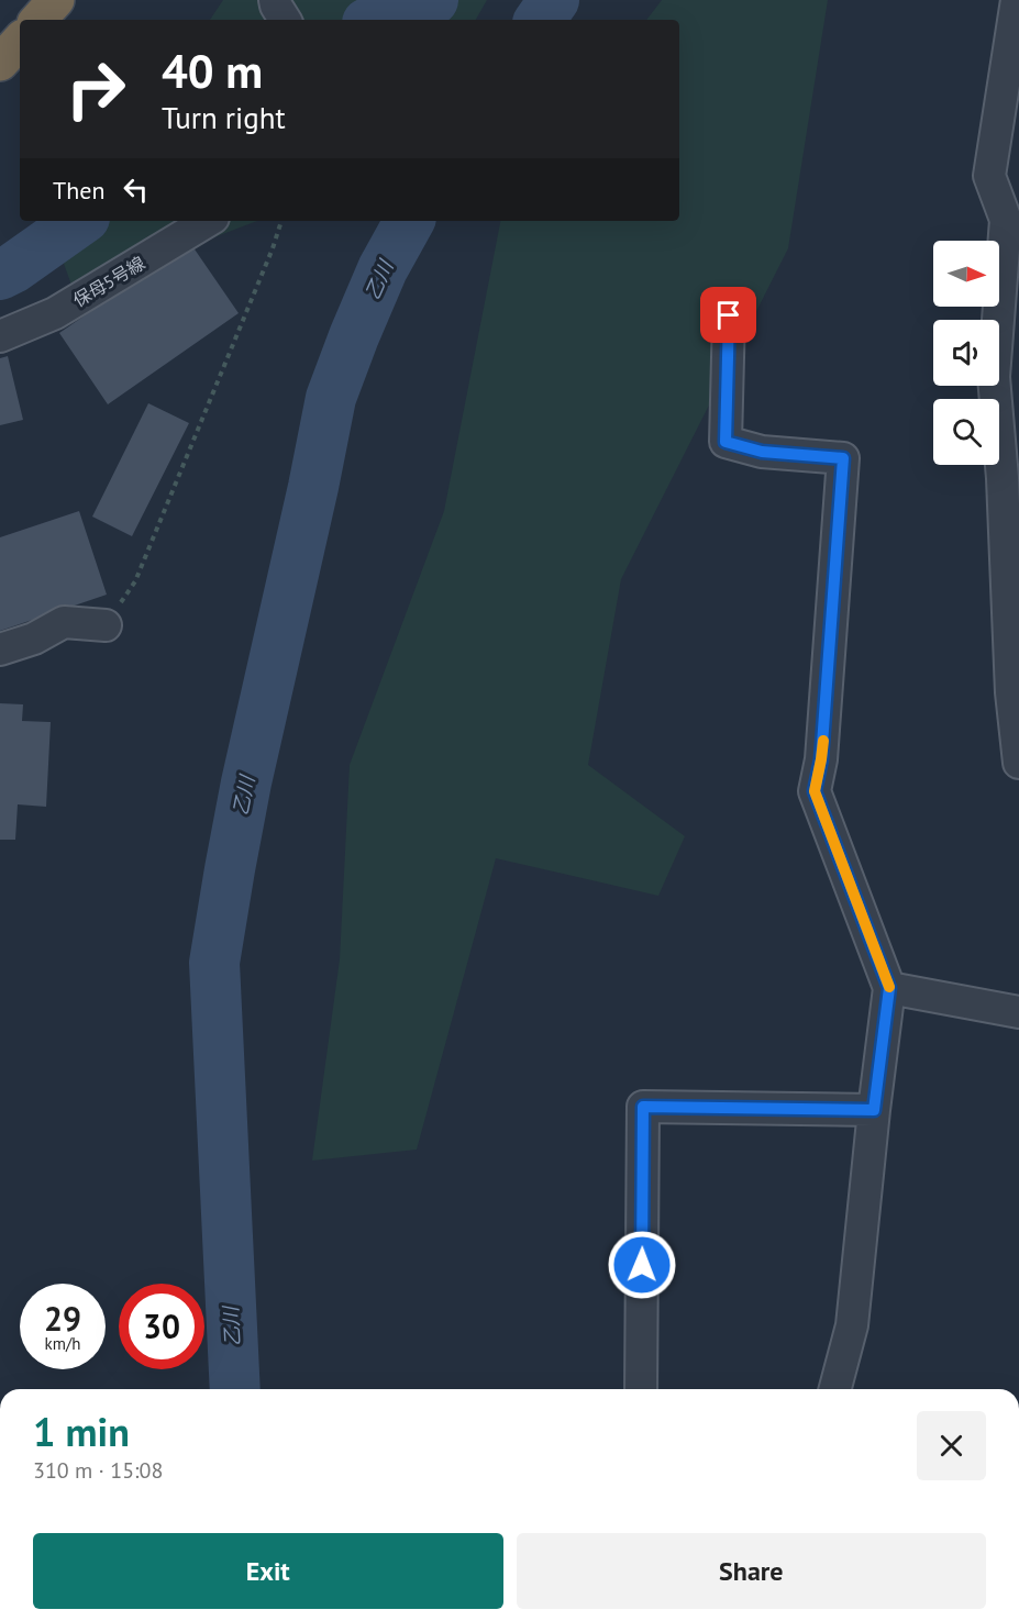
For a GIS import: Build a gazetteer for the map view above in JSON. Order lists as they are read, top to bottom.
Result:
{
  "streets": {
    "street": ["保母5号線"]
  },
  "water": ["乙川"],
  "north": "right",
  "page": {
    "turn": ["40 m", "Turn right"],
    "then": "Then",
    "speed": "29 km/h",
    "limit": "30",
    "heading": ["1 min", "310 m · 15:08"],
    "buttons": ["Exit", "Share"]
  }
}
